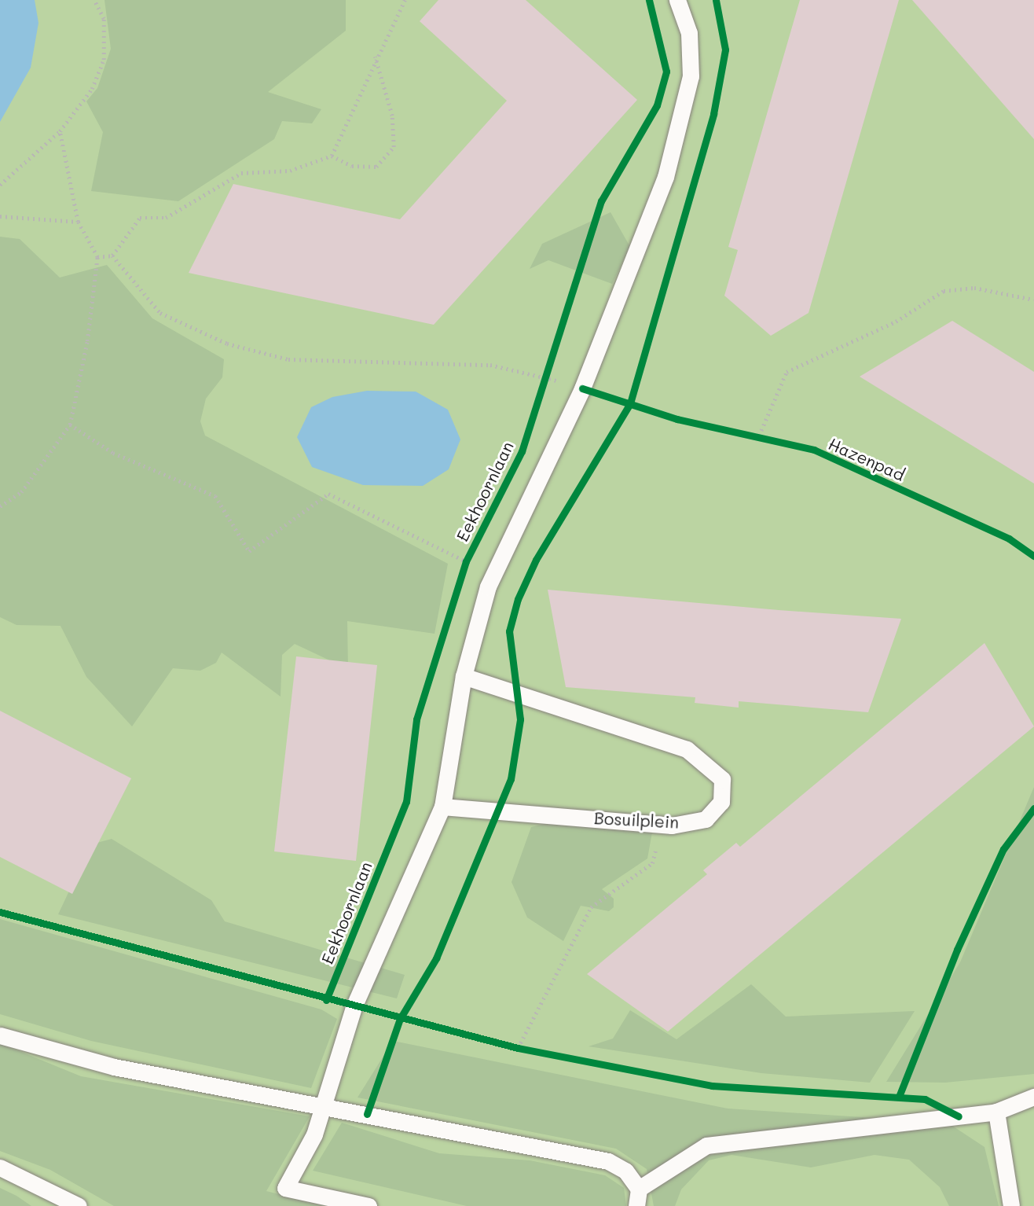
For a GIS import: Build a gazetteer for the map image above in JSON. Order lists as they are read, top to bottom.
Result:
{
  "streets": {
    "lane": ["Bosuilplein"],
    "cycle path": ["Hazenpad", "Eekhoornlaan"]
  }
}
